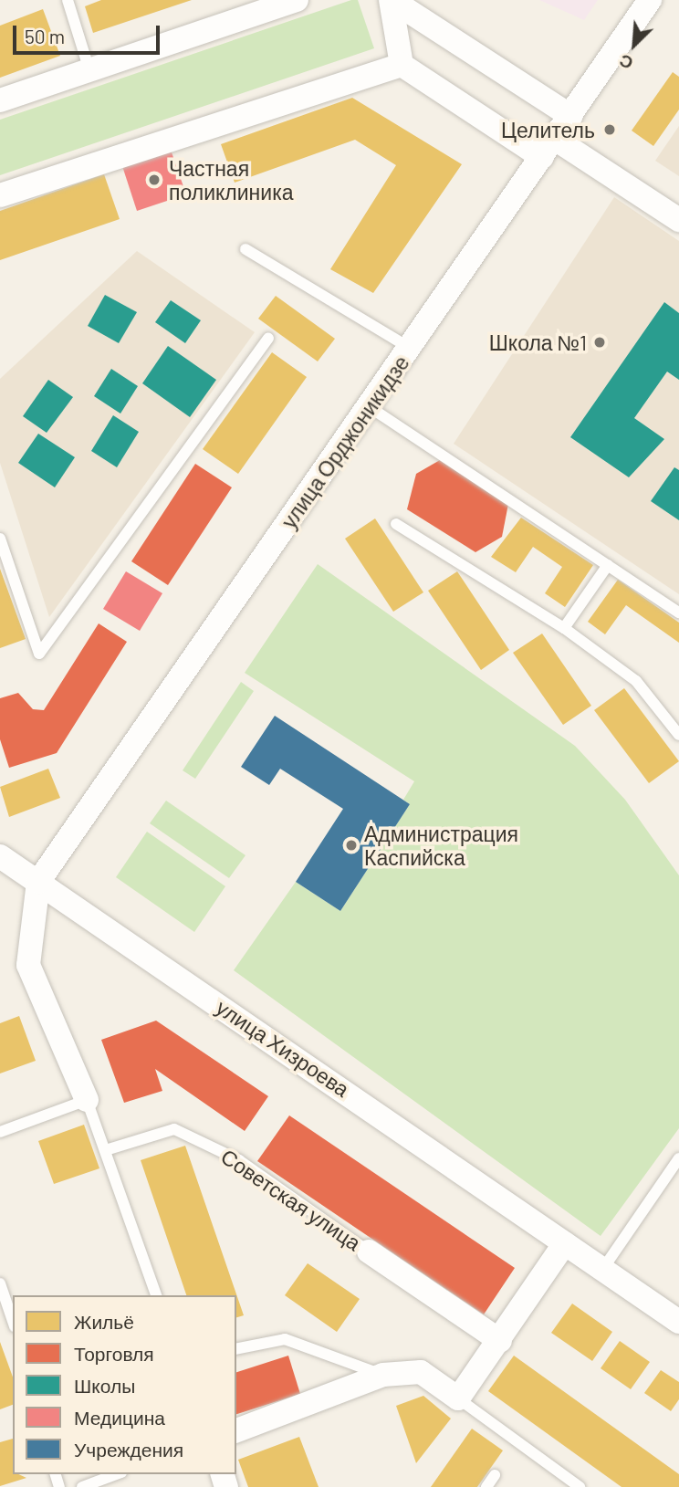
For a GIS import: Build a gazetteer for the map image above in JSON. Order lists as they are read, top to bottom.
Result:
{
  "streets": {
    "street": ["улица Орджоникидзе", "улица Хизроева"],
    "lane": ["Советская улица"]
  },
  "crossings": [
    ["улица Орджоникидзе", "улица Хизроева"]
  ],
  "places": [
    "Целитель",
    "Частная поликлиника",
    "Школа №1",
    "Администрация Каспийска"
  ],
  "legend": [
    "Жильё",
    "Торговля",
    "Школы",
    "Медицина",
    "Учреждения"
  ],
  "scale_bar": "50 m",
  "north": "bottom left"
}
